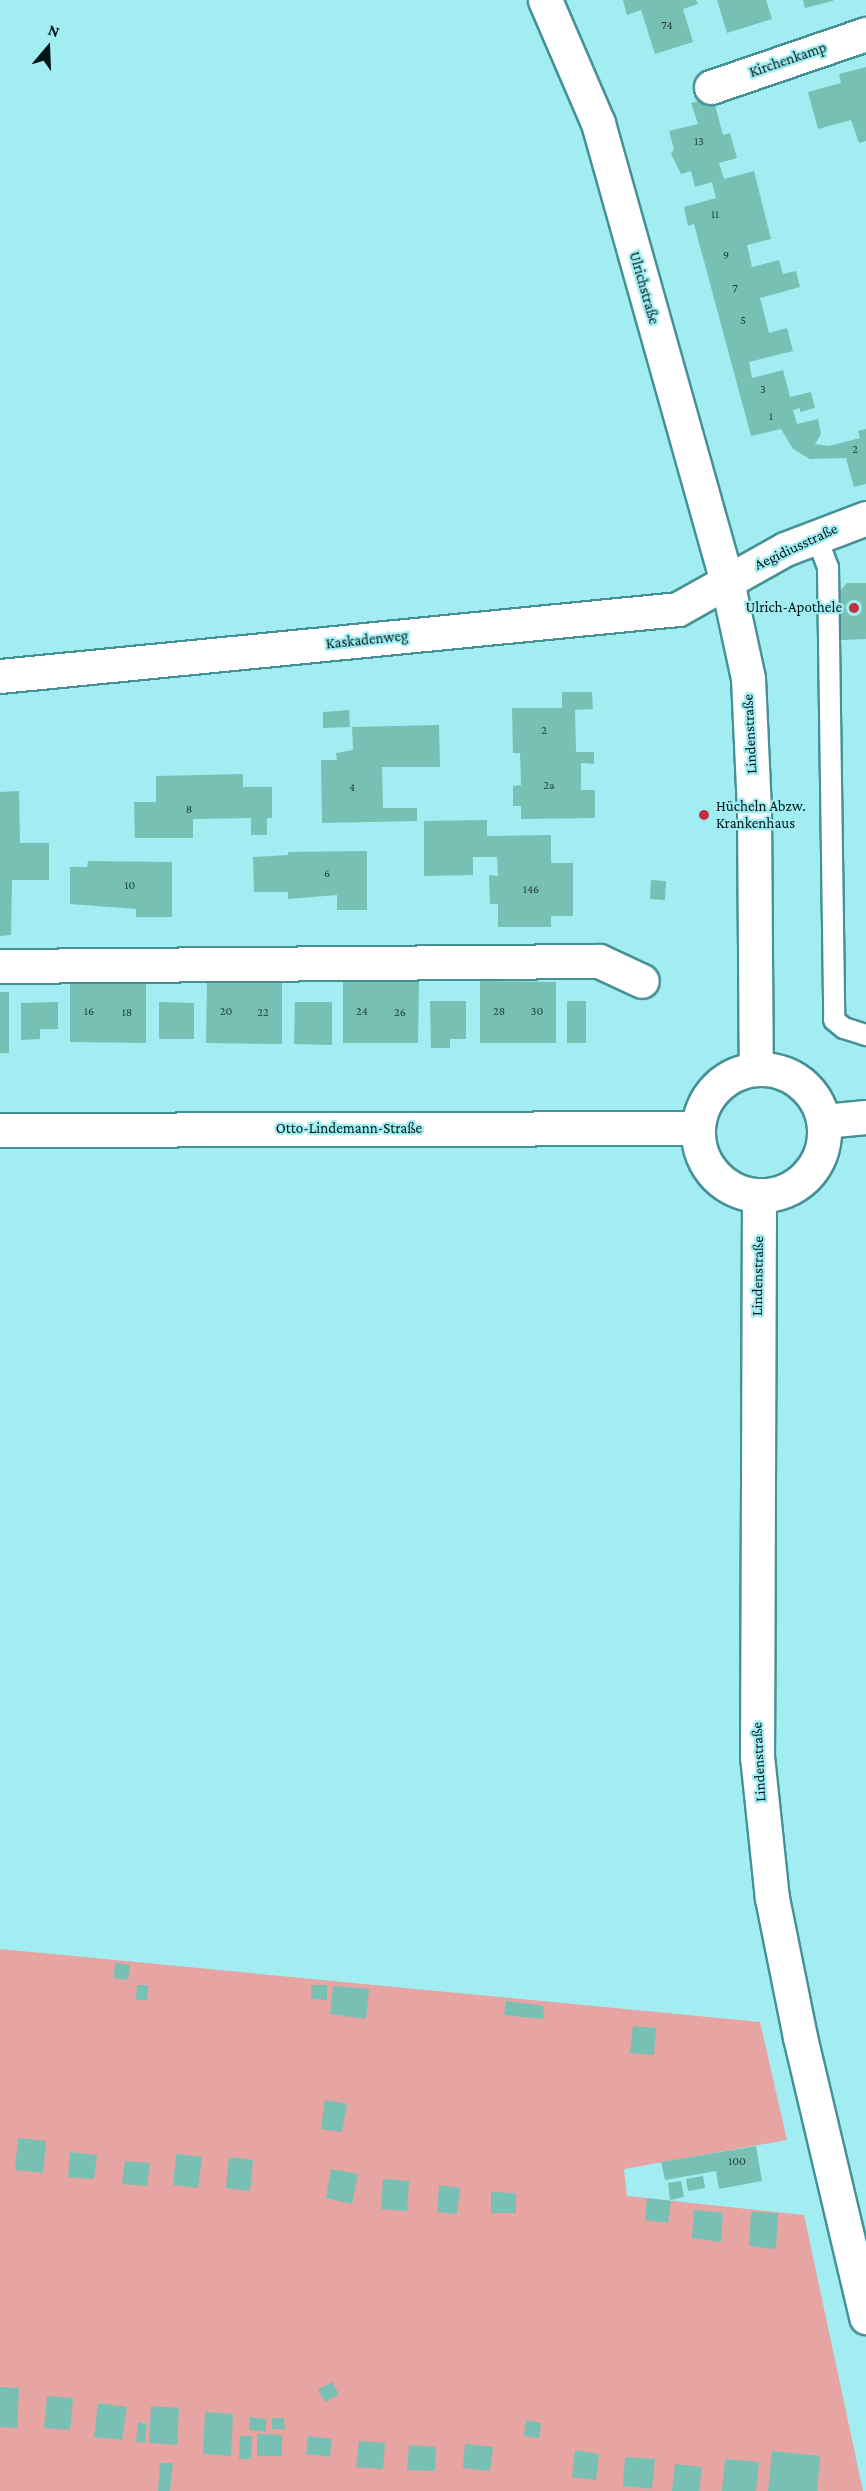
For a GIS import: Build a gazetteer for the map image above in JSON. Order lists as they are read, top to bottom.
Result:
{
  "streets": {
    "street": [
      "Kirchenkamp",
      "Ulrichstraße",
      "Aegidiusstraße",
      "Kaskadenweg",
      "Lindenstraße",
      "Otto-Lindemann-Straße"
    ]
  },
  "crossings": [
    ["Ulrichstraße", "Aegidiusstraße"],
    ["Ulrichstraße", "Kaskadenweg"],
    ["Ulrichstraße", "Lindenstraße"],
    ["Aegidiusstraße", "Kaskadenweg"],
    ["Aegidiusstraße", "Lindenstraße"],
    ["Kaskadenweg", "Lindenstraße"],
    ["Lindenstraße", "Otto-Lindemann-Straße"]
  ],
  "places": ["Ulrich-Apothele", "Hücheln Abzw. Krankenhaus"],
  "house_numbers": [
    "74",
    "13",
    "11",
    "9",
    "7",
    "5",
    "3",
    "1",
    "2",
    "2",
    "2a",
    "4",
    "8",
    "6",
    "10",
    "146",
    "16",
    "20",
    "24",
    "28",
    "30",
    "18",
    "22",
    "26",
    "100"
  ],
  "north": "top"
}
